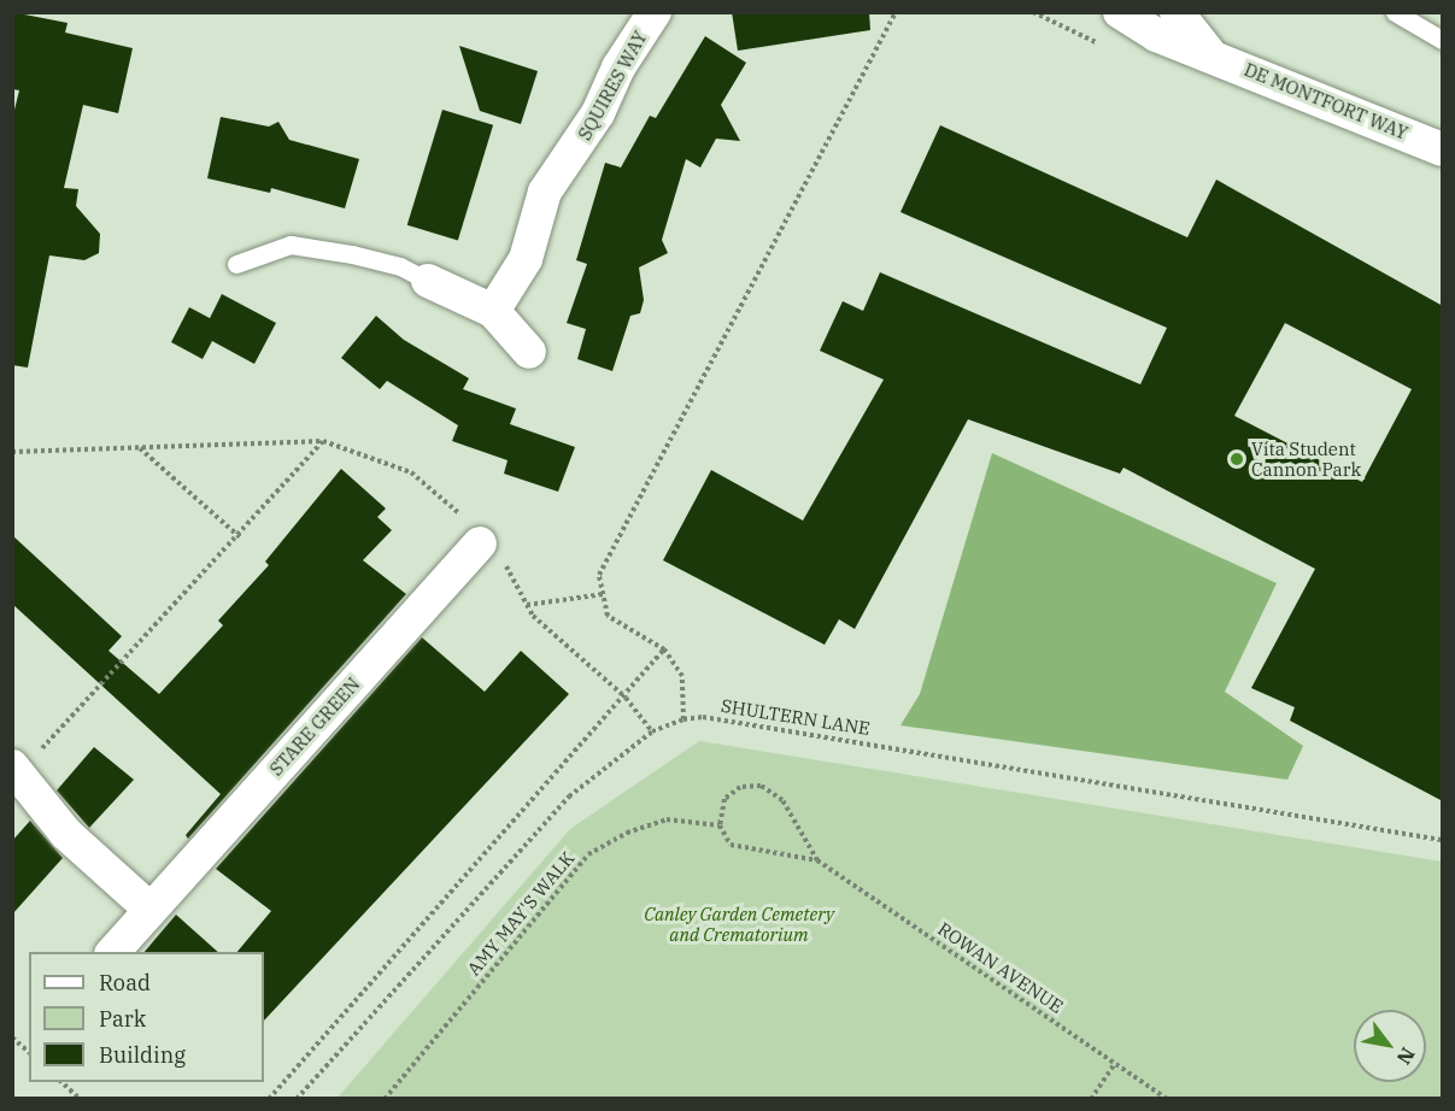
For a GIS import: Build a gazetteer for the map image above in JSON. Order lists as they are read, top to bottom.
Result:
{
  "streets": {
    "street": ["SQUIRES WAY", "DE MONTFORT WAY", "STARE GREEN"],
    "path": ["SHULTERN LANE", "AMY MAY'S WALK", "ROWAN AVENUE"]
  },
  "crossings": [
    ["AMY MAY'S WALK", "ROWAN AVENUE"]
  ],
  "parks": ["Canley Garden Cemetery and Crematorium"],
  "places": ["Vita Student Cannon Park"],
  "legend": ["Road", "Park", "Building"],
  "north": "bottom right"
}
